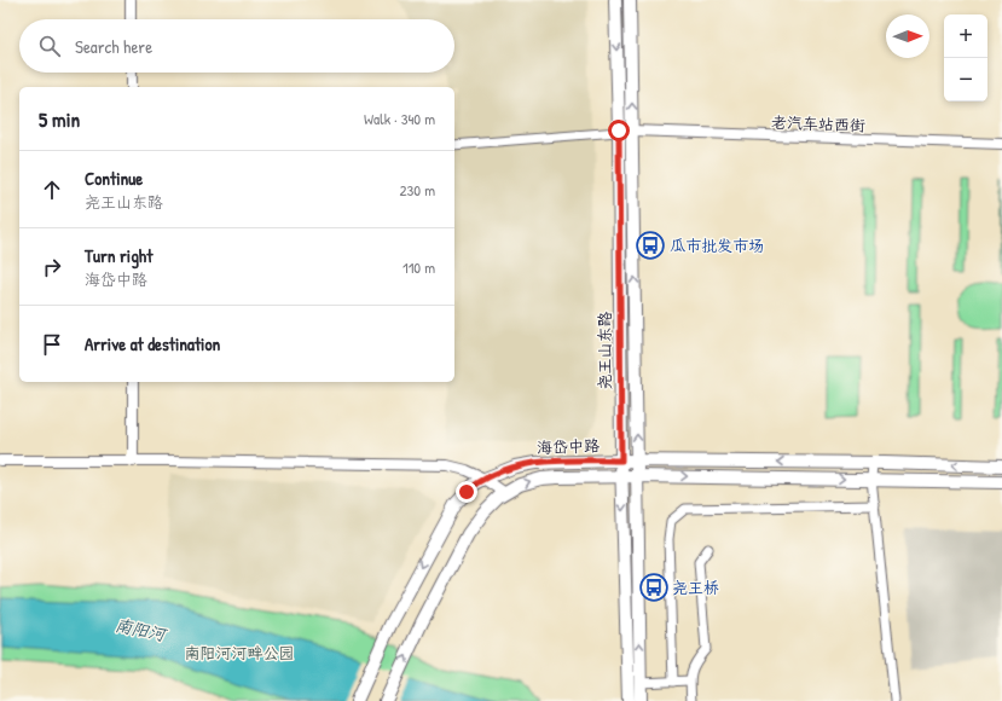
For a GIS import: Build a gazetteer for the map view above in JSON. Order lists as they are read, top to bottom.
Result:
{
  "streets": {
    "main road": ["尧王山东路", "海岱中路"],
    "street": ["老汽车站西街"]
  },
  "crossings": [
    ["老汽车站西街", "尧王山东路"],
    ["尧王山东路", "海岱中路"]
  ],
  "water": ["南阳河"],
  "parks": ["南阳河河畔公园"],
  "places": {
    "bus stop": ["瓜市批发市场", "尧王桥"]
  },
  "north": "right",
  "page": {
    "map_buttons": ["+", "−"],
    "search": "Search here",
    "heading": ["5 min", "Walk · 340 m"],
    "list": [
      ["Continue", "尧王山东路", "230 m"],
      ["Turn right", "海岱中路", "110 m"],
      "Arrive at destination"
    ]
  }
}
